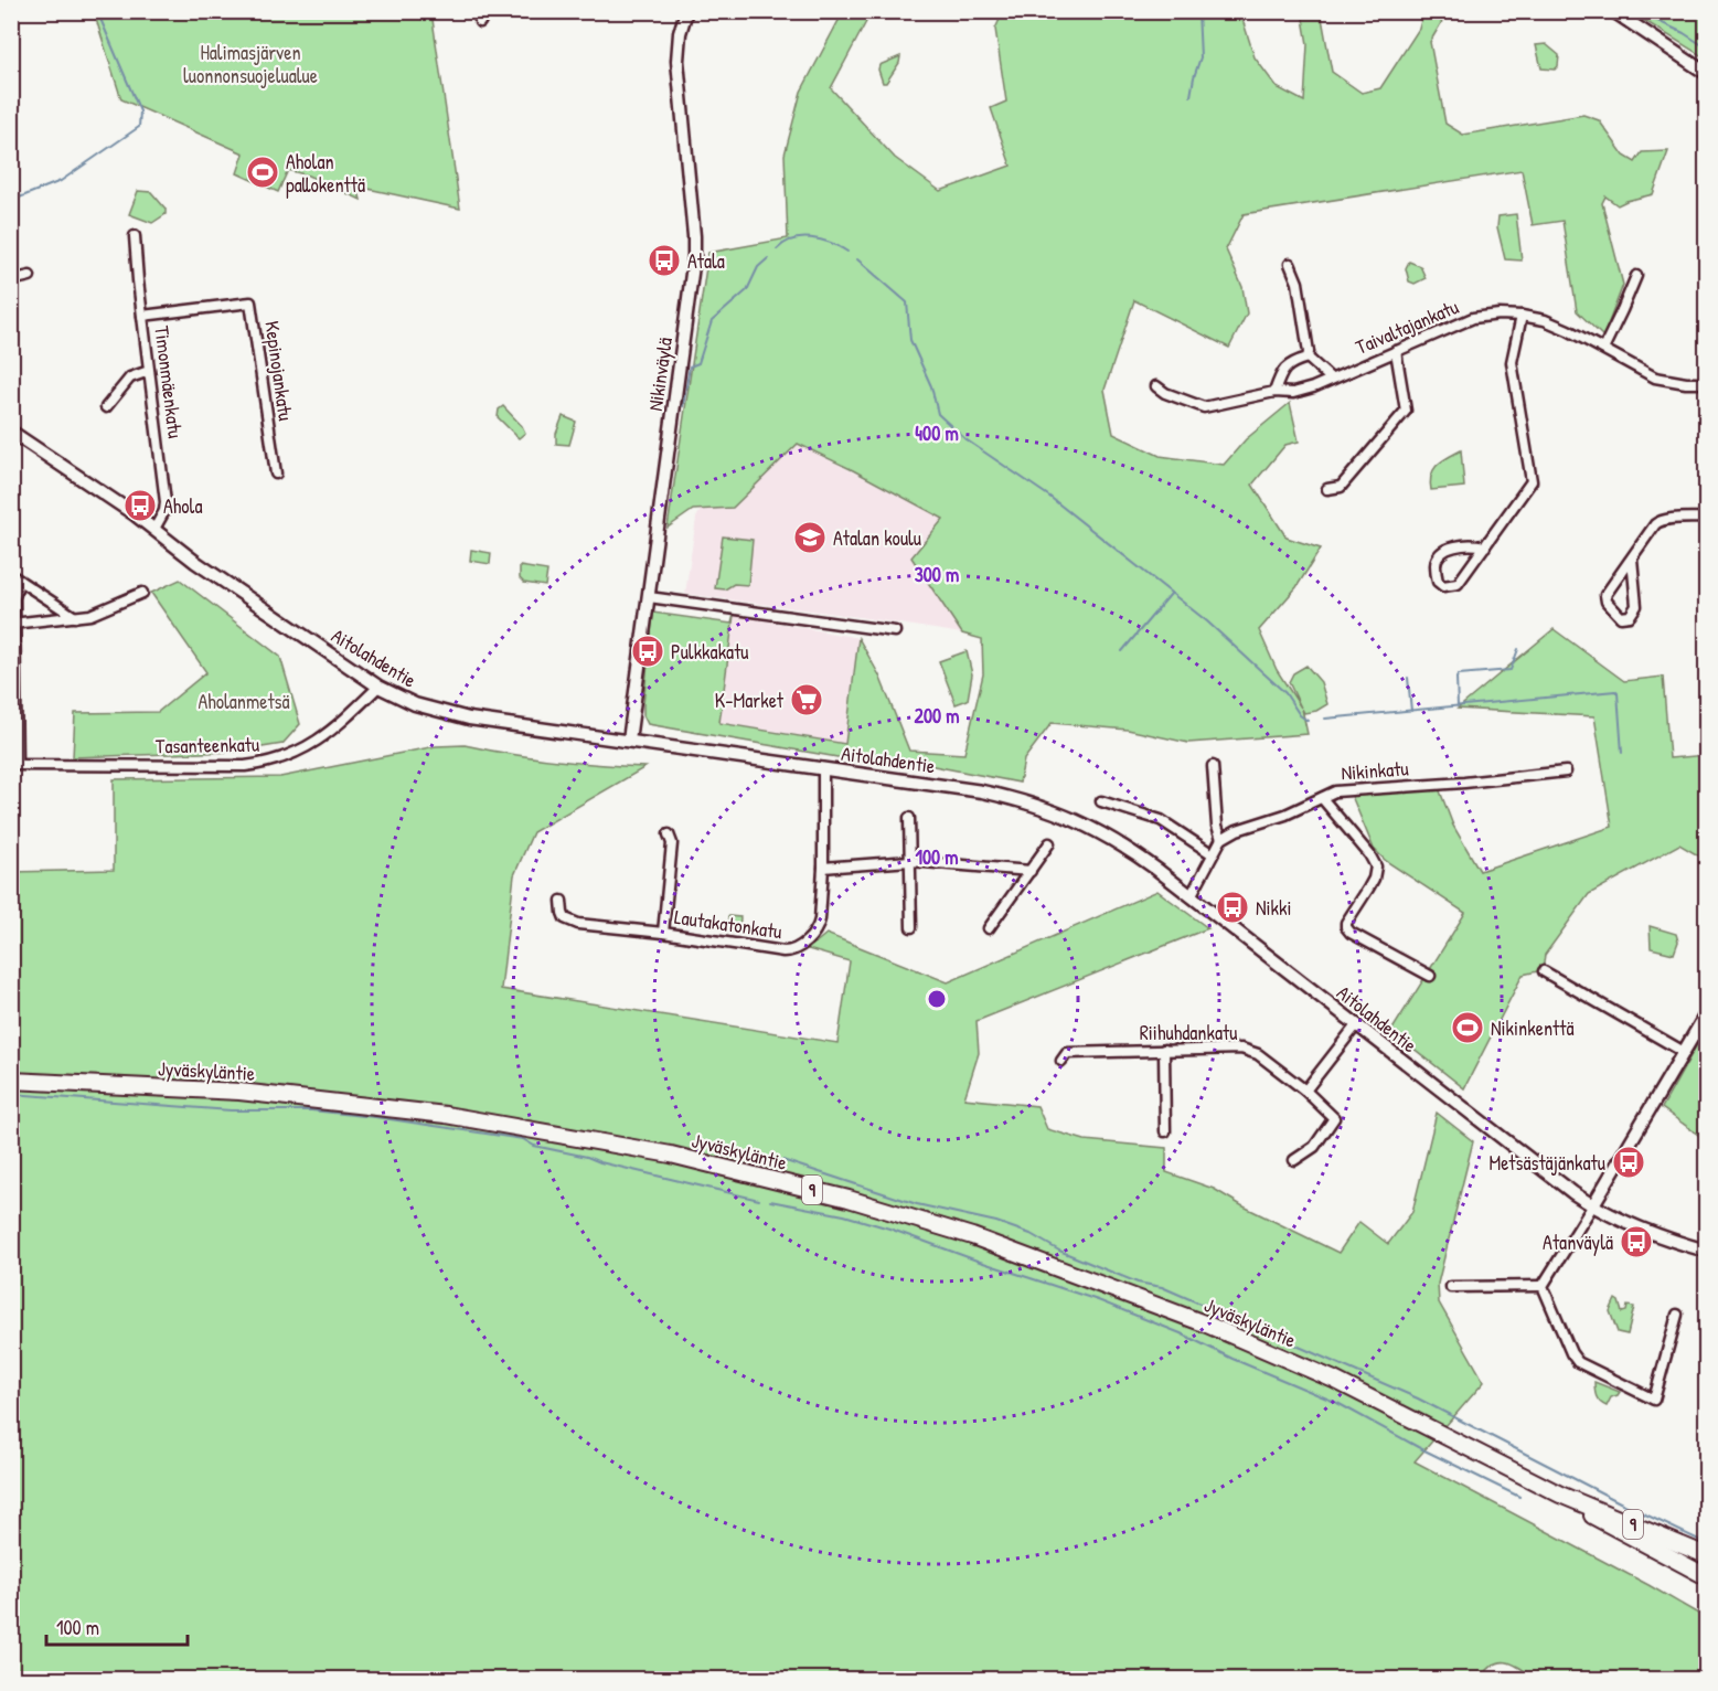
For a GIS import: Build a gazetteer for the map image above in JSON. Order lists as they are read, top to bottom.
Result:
{
  "streets": {
    "highway": ["Jyväskyläntie", "9"],
    "main road": ["Nikinväylä", "Aitolahdentie"],
    "street": [
      "Taivaltajankatu",
      "Kepinojankatu",
      "Timonmäenkatu",
      "Tasanteenkatu",
      "Nikinkatu",
      "Lautakatonkatu",
      "Riihuhdankatu"
    ]
  },
  "crossings": [
    ["Kepinojankatu", "Timonmäenkatu"],
    ["Nikinväylä", "Aitolahdentie"],
    ["Timonmäenkatu", "Aitolahdentie"],
    ["Aitolahdentie", "Tasanteenkatu"],
    ["Aitolahdentie", "Lautakatonkatu"],
    ["Jyväskyläntie", "9"]
  ],
  "parks": ["Halimasjärven luonnonsuojelualue", "Aholanmetsä"],
  "places": {
    "sports": ["Aholan pallokenttä", "Nikinkenttä"],
    "bus stop": [
      "Atala",
      "Ahola",
      "Pulkkakatu",
      "Nikki",
      "Metsästäjänkatu",
      "Atanväylä"
    ],
    "school or university": ["Atalan koulu"],
    "supermarket": ["K-Market"]
  },
  "scale_bar": "100 m",
  "rings": [
    "400 m",
    "300 m",
    "200 m",
    "100 m"
  ]
}
